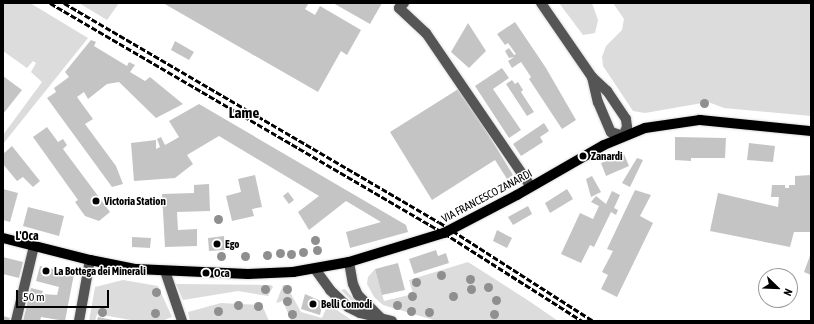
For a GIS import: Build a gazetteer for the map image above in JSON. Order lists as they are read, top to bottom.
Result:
{
  "streets": {
    "main road": ["VIA FRANCESCO ZANARDI"]
  },
  "districts": ["Lame", "L'Oca"],
  "places": [
    "Zanardi",
    "Victoria Station",
    "Ego",
    "La Bottega dei Minerali",
    "Oca",
    "Belli Comodi"
  ],
  "scale_bar": "50 m",
  "north": "bottom right"
}
